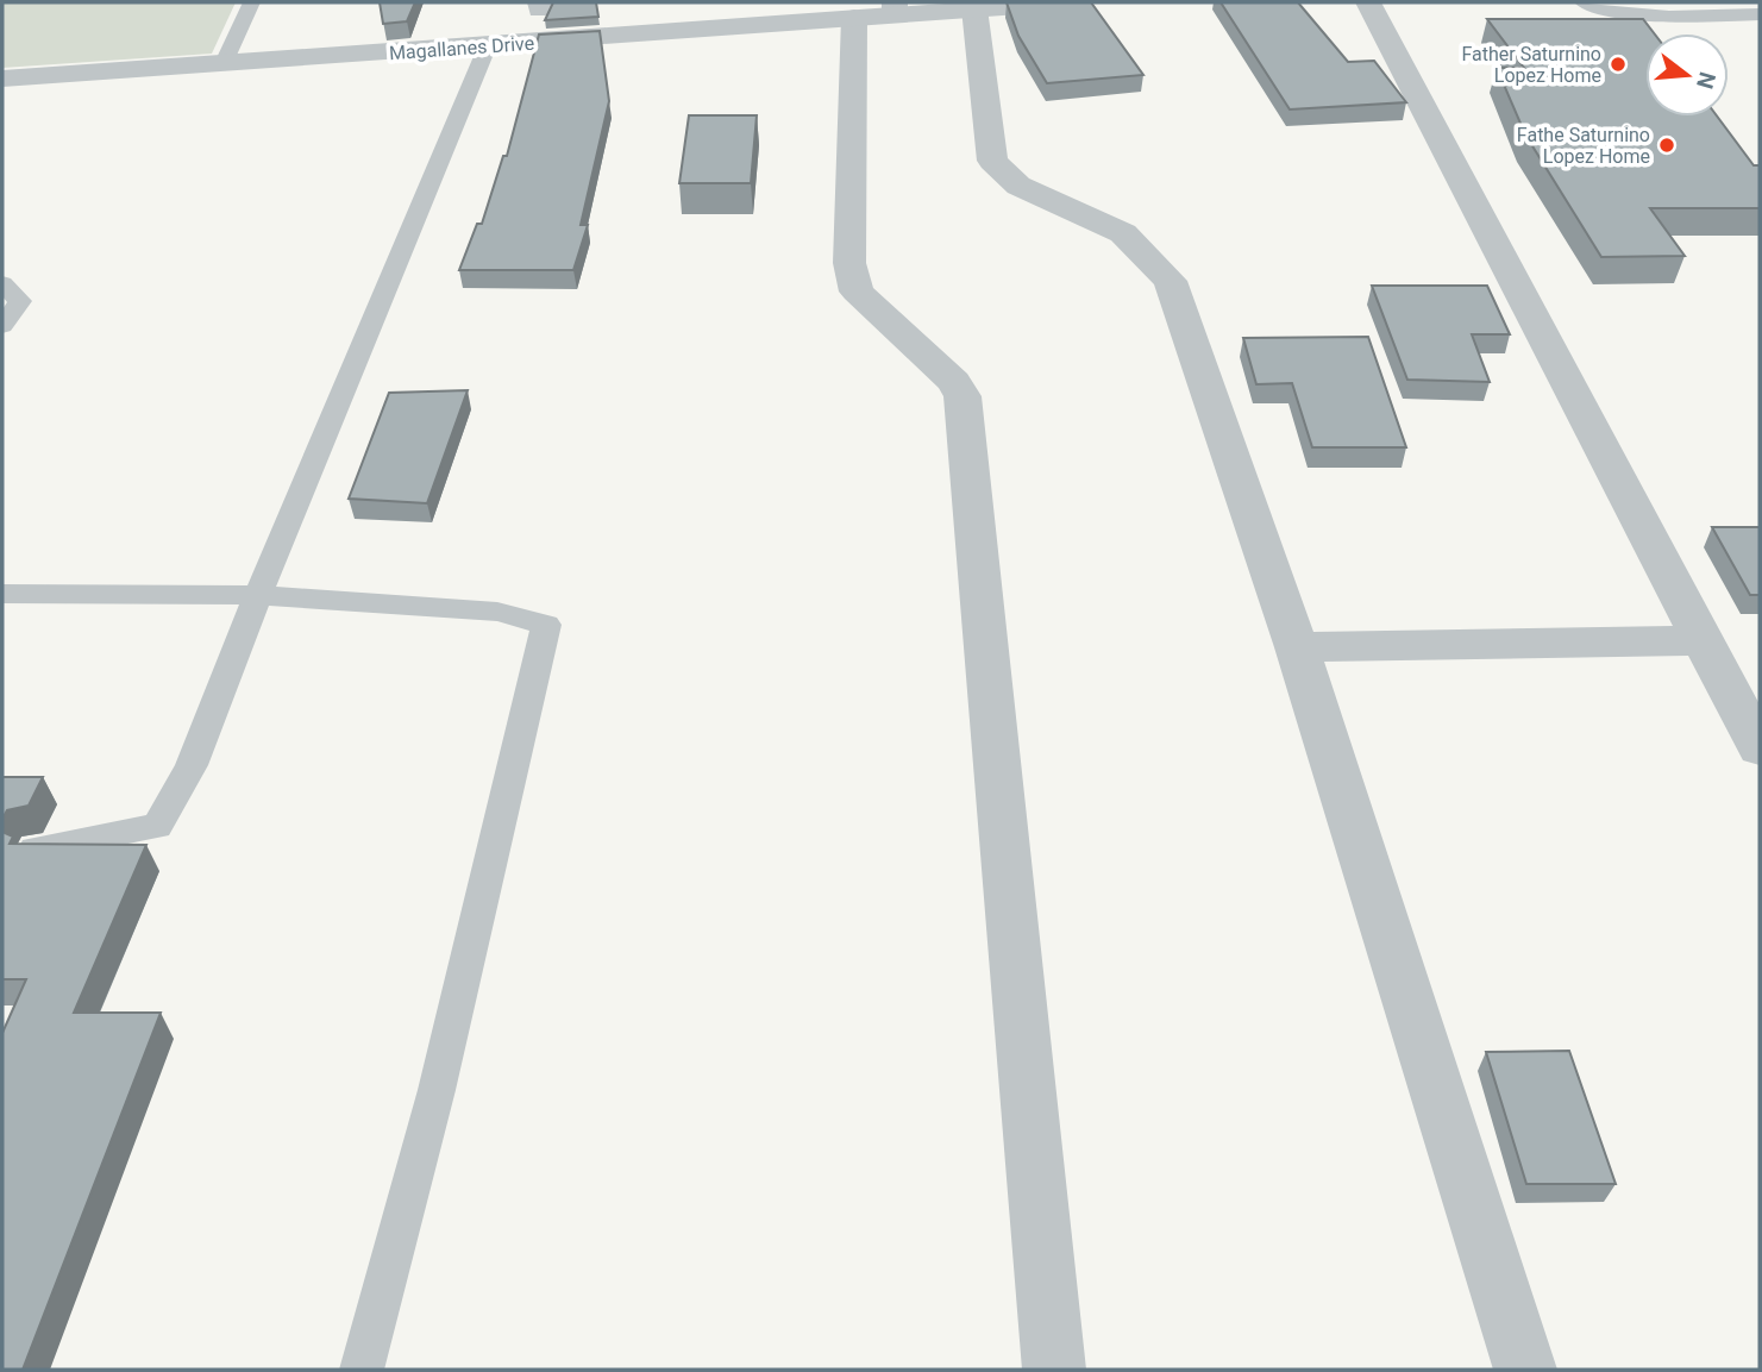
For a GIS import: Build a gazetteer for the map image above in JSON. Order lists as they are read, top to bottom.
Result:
{
  "streets": {
    "street": ["Magallanes Drive"]
  },
  "places": ["Father Saturnino Lopez Home", "Fathe Saturnino Lopez Home"],
  "north": "right"
}
